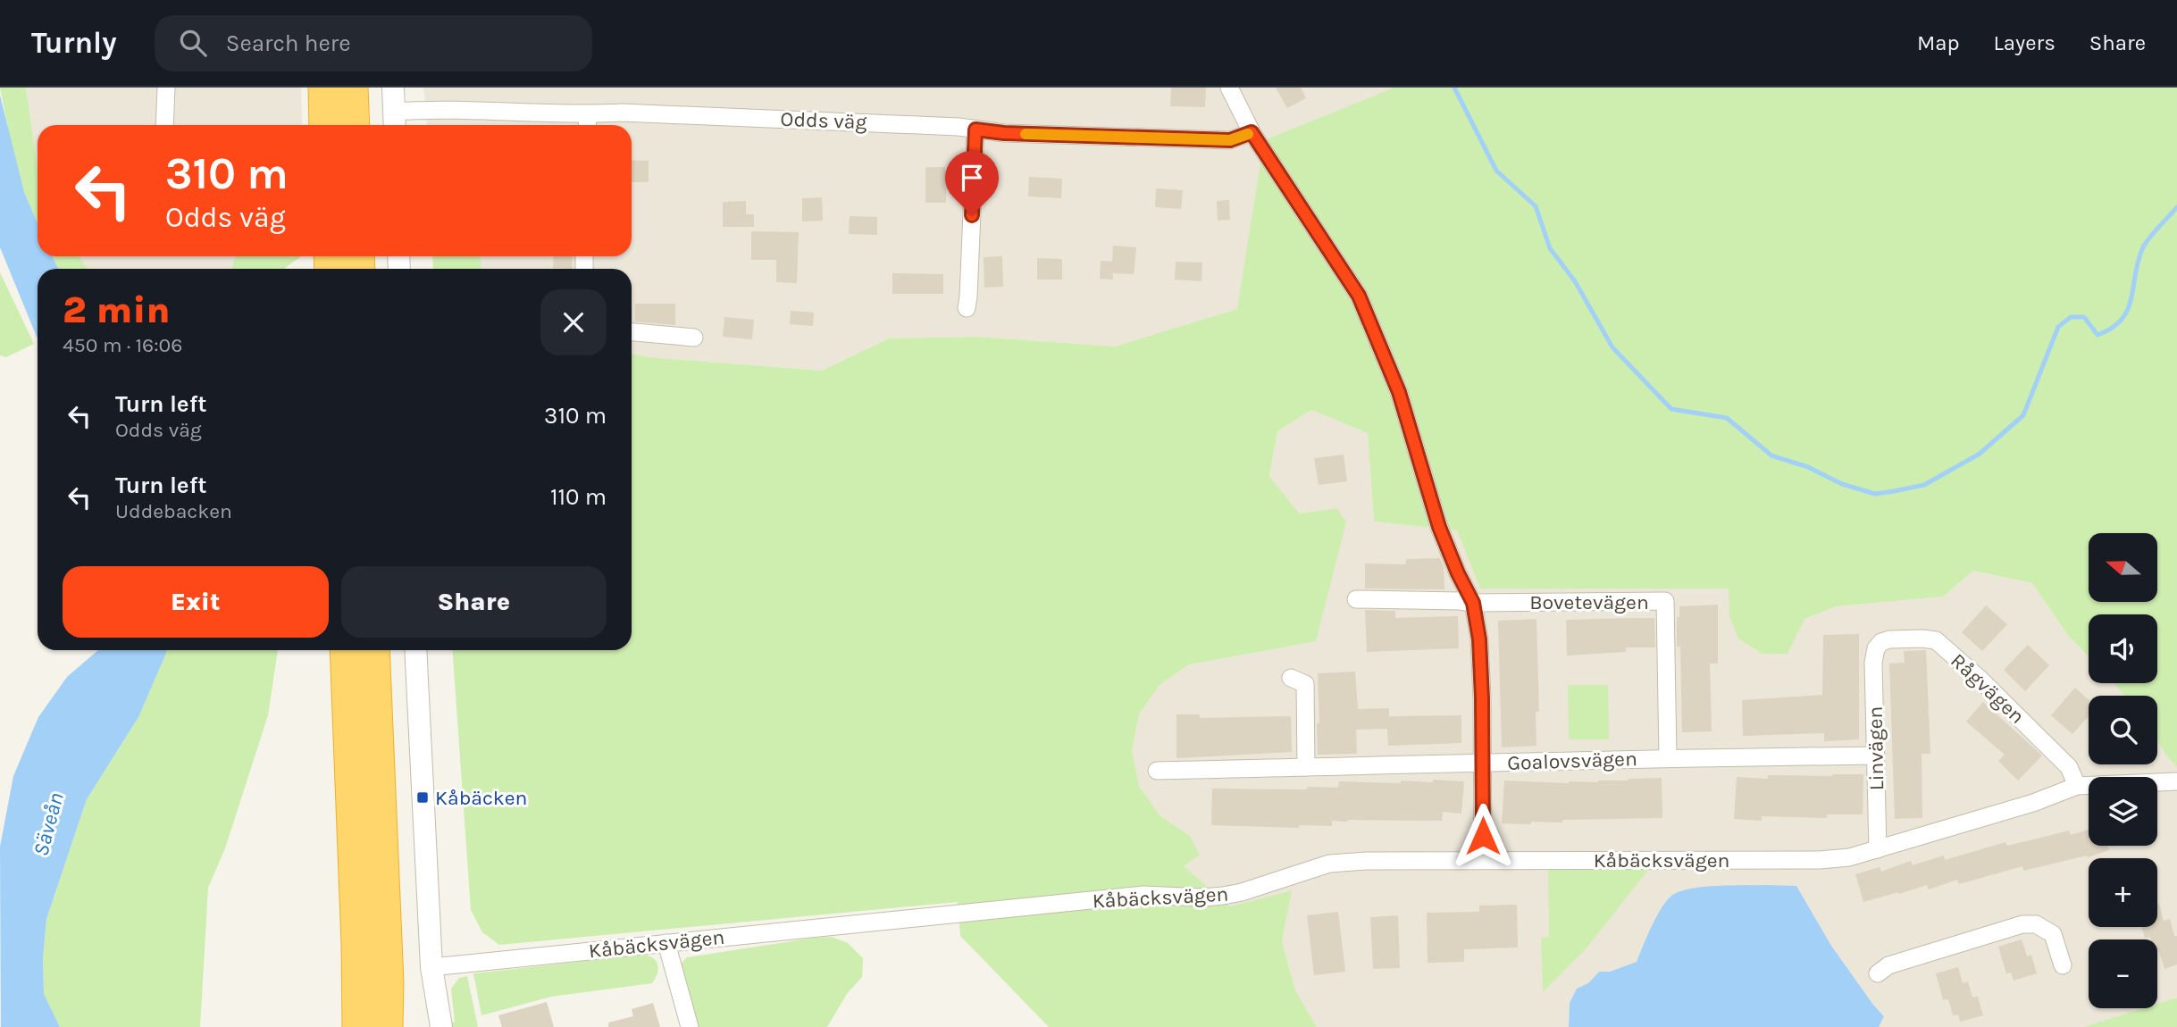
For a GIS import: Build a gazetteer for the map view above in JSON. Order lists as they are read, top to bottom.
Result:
{
  "streets": {
    "street": [
      "Odds väg",
      "Bovetevägen",
      "Rågvägen",
      "Linvägen",
      "Goalovsvägen",
      "Kåbäcksvägen"
    ]
  },
  "crossings": [
    ["Bovetevägen", "Goalovsvägen"],
    ["Rågvägen", "Linvägen"],
    ["Rågvägen", "Kåbäcksvägen"],
    ["Linvägen", "Goalovsvägen"],
    ["Linvägen", "Kåbäcksvägen"]
  ],
  "water": ["Säveån"],
  "places": {
    "transit": ["Kåbäcken"]
  },
  "north": "left",
  "page": {
    "header": "Turnly",
    "search": "Search here",
    "nav": ["Map", "Layers", "Share"],
    "turn": ["310 m", "Odds väg"],
    "heading": ["2 min", "450 m · 16:06"],
    "list": [
      {
        "name": "Turn left",
        "note": "Odds väg",
        "value": "310 m"
      },
      {
        "name": "Turn left",
        "note": "Uddebacken",
        "value": "110 m"
      }
    ],
    "map_buttons": ["+", "−"],
    "buttons": ["Exit", "Share"]
  }
}
